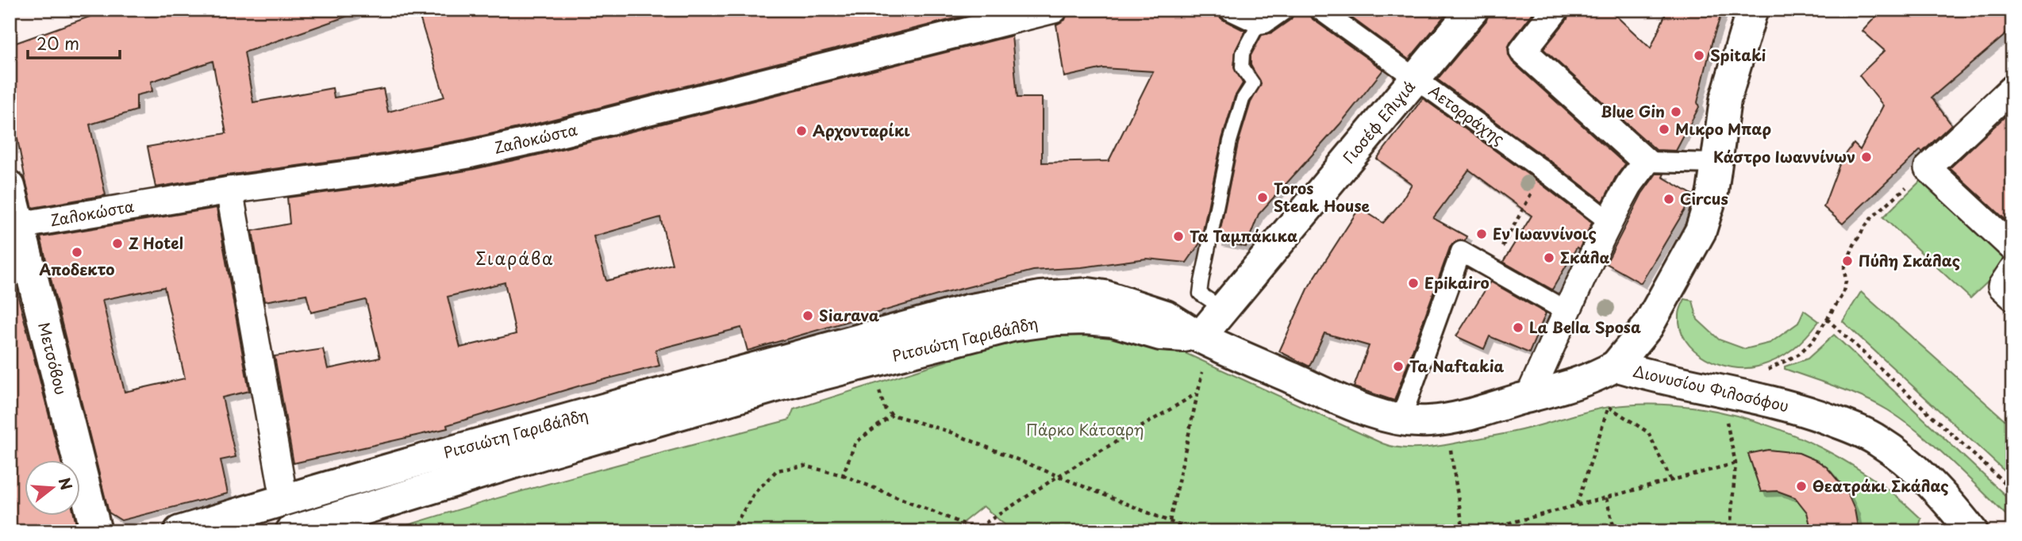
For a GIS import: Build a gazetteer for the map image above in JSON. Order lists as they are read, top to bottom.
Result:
{
  "streets": {
    "main road": [
      "Γιοσέφ Ελιγιά",
      "Ριτσιώτη Γαριβάλδη",
      "Μετσόβου",
      "Διονυσίου Φιλοσόφου"
    ],
    "street": ["Αετορράχης", "Ζαλοκώστα"]
  },
  "crossings": [
    ["Αετορράχης", "Γιοσέφ Ελιγιά"],
    ["Γιοσέφ Ελιγιά", "Ριτσιώτη Γαριβάλδη"],
    ["Γιοσέφ Ελιγιά", "Διονυσίου Φιλοσόφου"],
    ["Ζαλοκώστα", "Μετσόβου"],
    ["Ριτσιώτη Γαριβάλδη", "Διονυσίου Φιλοσόφου"]
  ],
  "districts": ["Σιαράβα"],
  "parks": ["Πάρκο Κάτσαρη"],
  "places": [
    "Spitaki",
    "Blue Gin",
    "Μικρο Μπαρ",
    "Αρχονταρίκι",
    "Κάστρο Ιωαννίνων",
    "Toros Steak House",
    "Circus",
    "Εν Ιωαννίνοις",
    "Τα Ταμπάκικα",
    "Z Hotel",
    "Αποδεκτο",
    "Σκάλα",
    "Πύλη Σκάλας",
    "Epikairo",
    "Siarava",
    "La Bella Sposa",
    "Ta Naftakia",
    "Θεατράκι Σκάλας"
  ],
  "scale_bar": "20 m",
  "north": "right"
}
